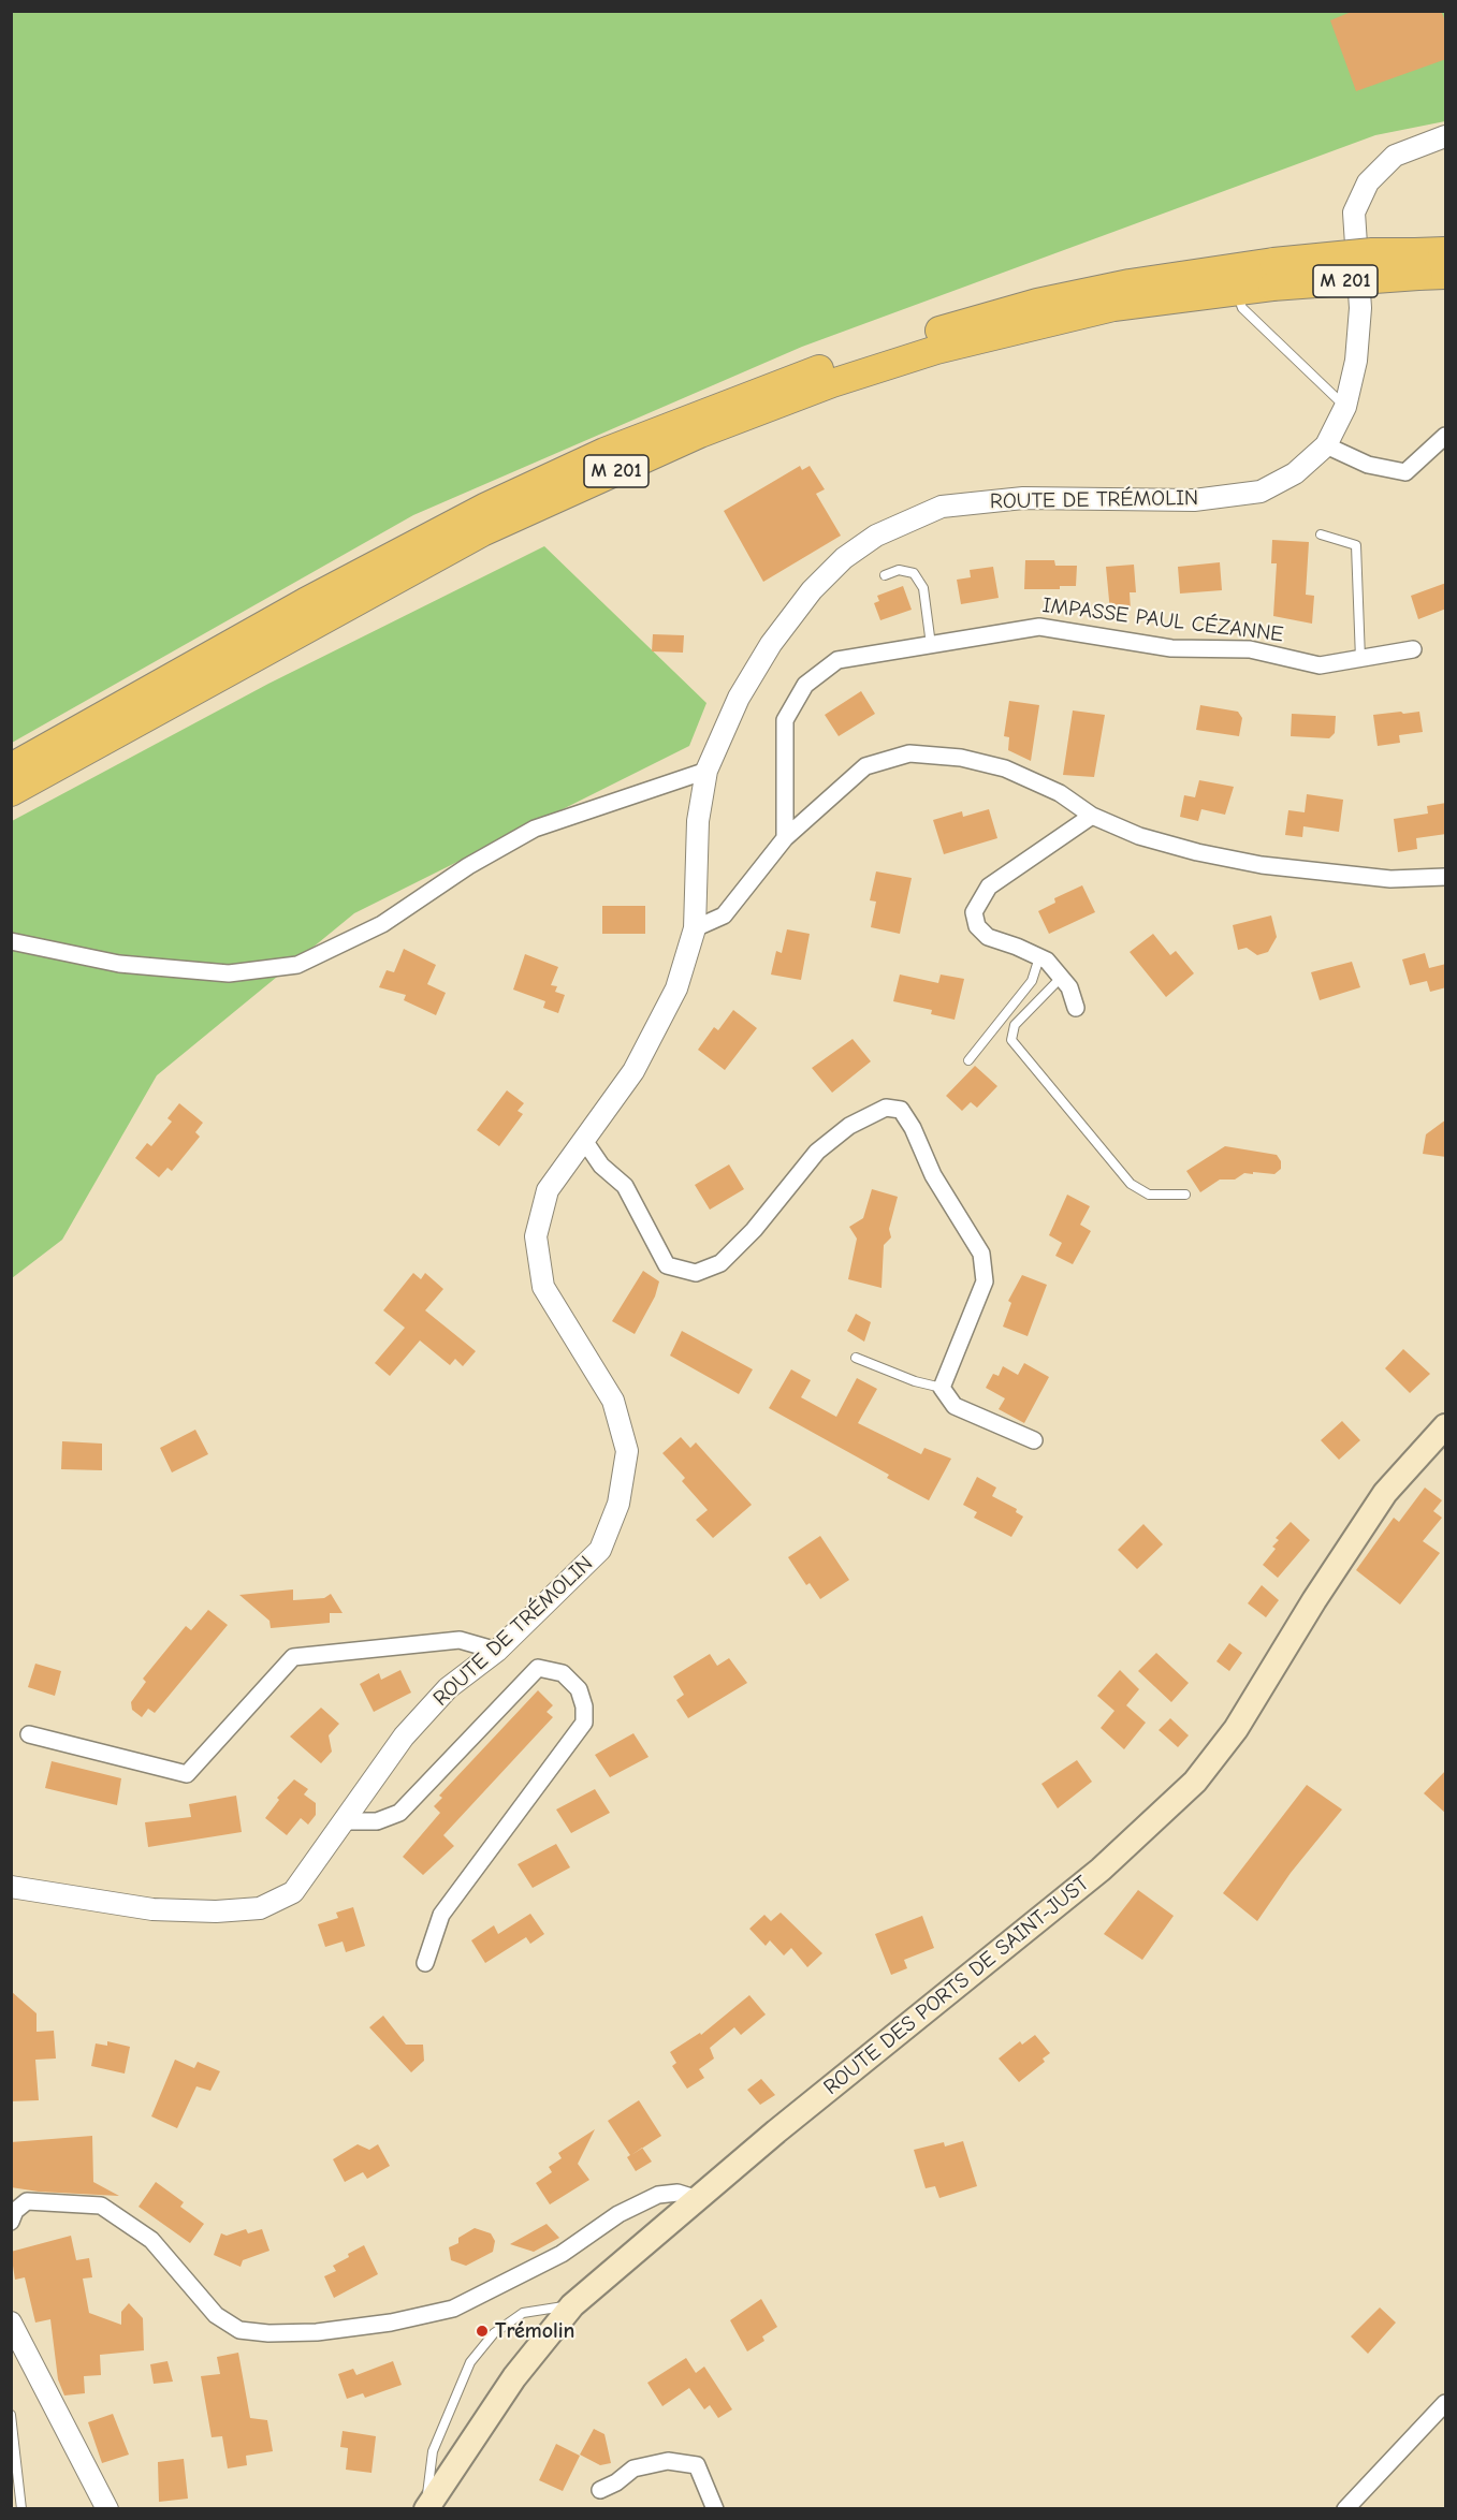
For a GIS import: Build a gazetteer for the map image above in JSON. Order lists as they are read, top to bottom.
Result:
{
  "streets": {
    "highway": ["M 201"],
    "main road": ["ROUTE DES PORTS DE SAINT-JUST"],
    "street": ["ROUTE DE TRÉMOLIN", "IMPASSE PAUL CÉZANNE"]
  },
  "places": ["Trémolin"]
}
